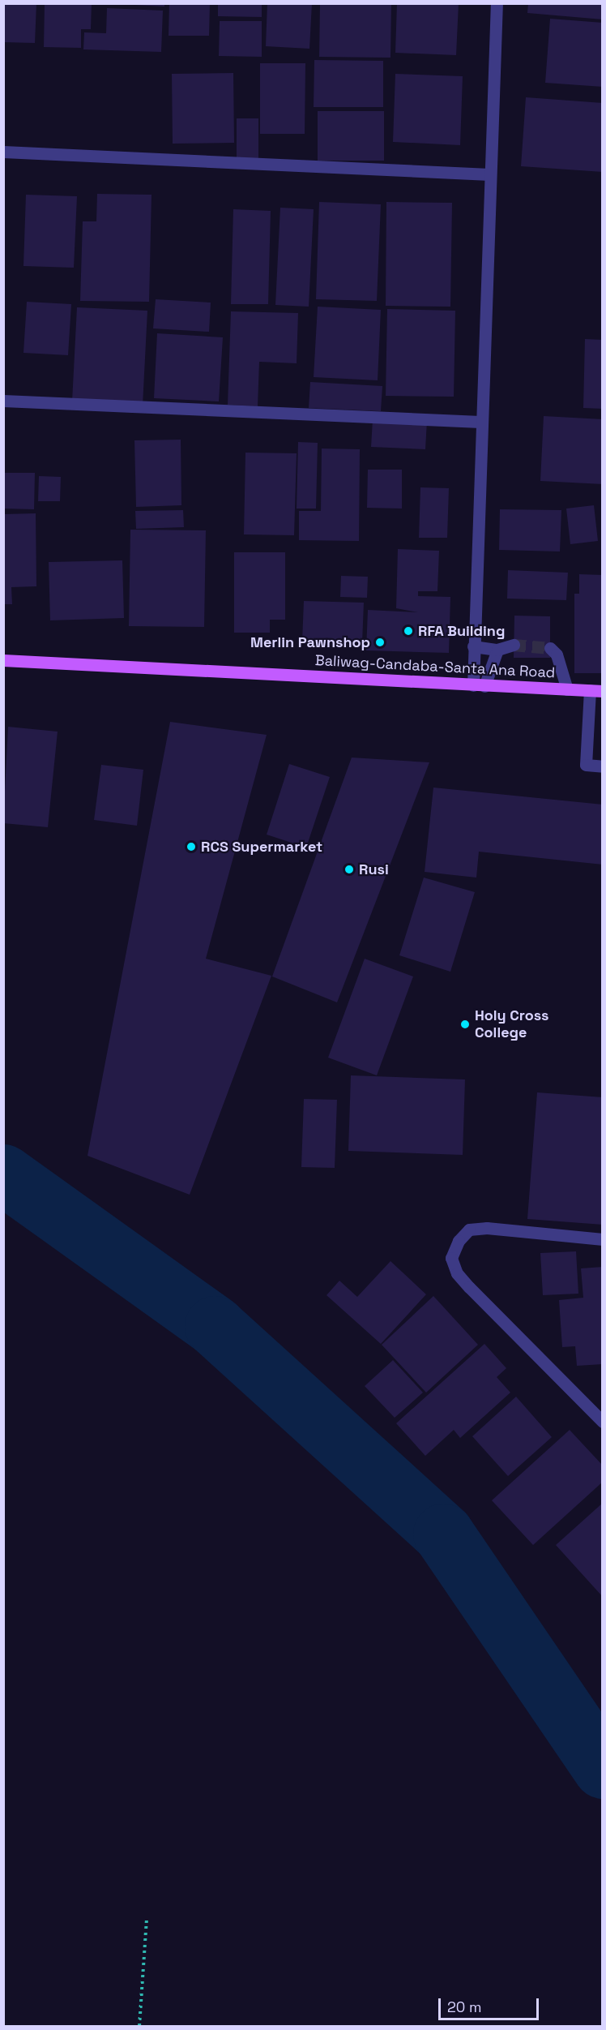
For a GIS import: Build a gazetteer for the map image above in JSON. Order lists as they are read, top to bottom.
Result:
{
  "streets": {
    "main road": ["Baliwag-Candaba-Santa Ana Road"]
  },
  "places": [
    "RFA Building",
    "Merlin Pawnshop",
    "RCS Supermarket",
    "Rusi",
    "Holy Cross College"
  ],
  "scale_bar": "20 m"
}
